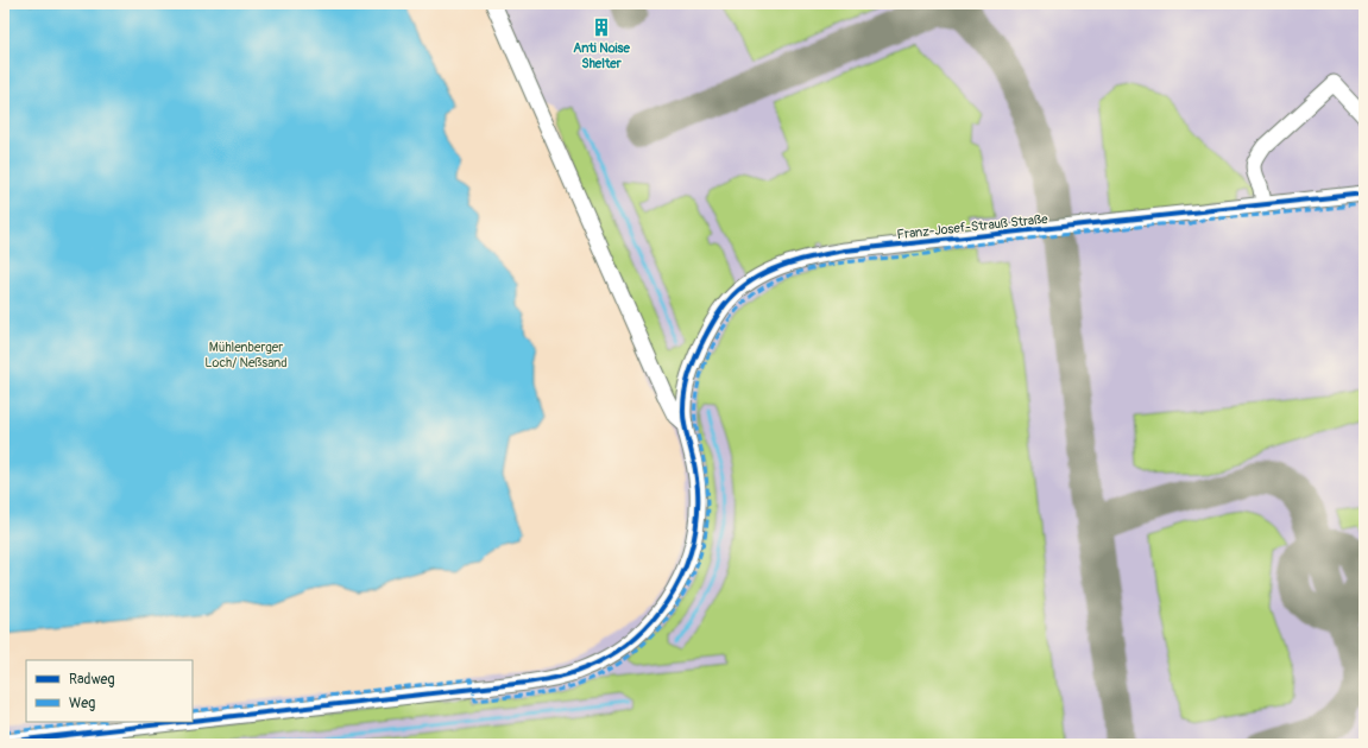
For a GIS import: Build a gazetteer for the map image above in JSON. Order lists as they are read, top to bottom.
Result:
{
  "streets": {
    "street": ["Franz-Josef-Strauß Straße"]
  },
  "parks": ["Mühlenberger Loch/ Neßsand"],
  "places": {
    "building": ["Anti Noise Shelter"]
  },
  "legend": ["Radweg", "Weg"]
}
